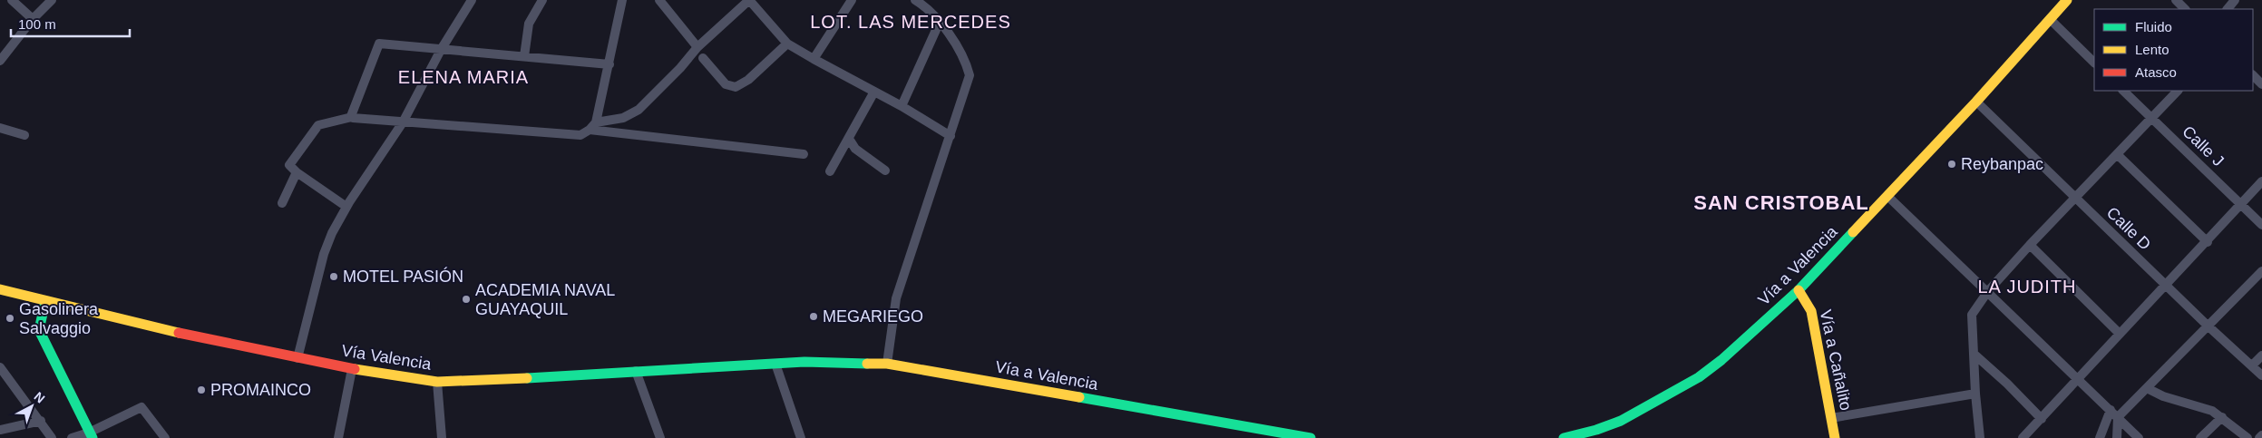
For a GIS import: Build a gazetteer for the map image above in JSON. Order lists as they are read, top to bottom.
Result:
{
  "streets": {
    "main road": ["Vía a Valencia", "Vía Valencia", "Vía a Cañalito"],
    "street": ["Calle J", "Calle D"]
  },
  "crossings": [
    ["Calle D", "Vía a Valencia"],
    ["Vía a Valencia", "Vía Valencia"],
    ["Vía a Valencia", "Vía a Cañalito"]
  ],
  "districts": [
    "LOT. LAS MERCEDES",
    "ELENA MARIA",
    "SAN CRISTOBAL",
    "LA JUDITH"
  ],
  "places": [
    "Reybanpac",
    "MOTEL PASIÓN",
    "ACADEMIA NAVAL GUAYAQUIL",
    "MEGARIEGO",
    "Gasolinera Salvaggio",
    "PROMAINCO"
  ],
  "legend": ["Fluido", "Lento", "Atasco"],
  "scale_bar": "100 m",
  "north": "top right"
}
